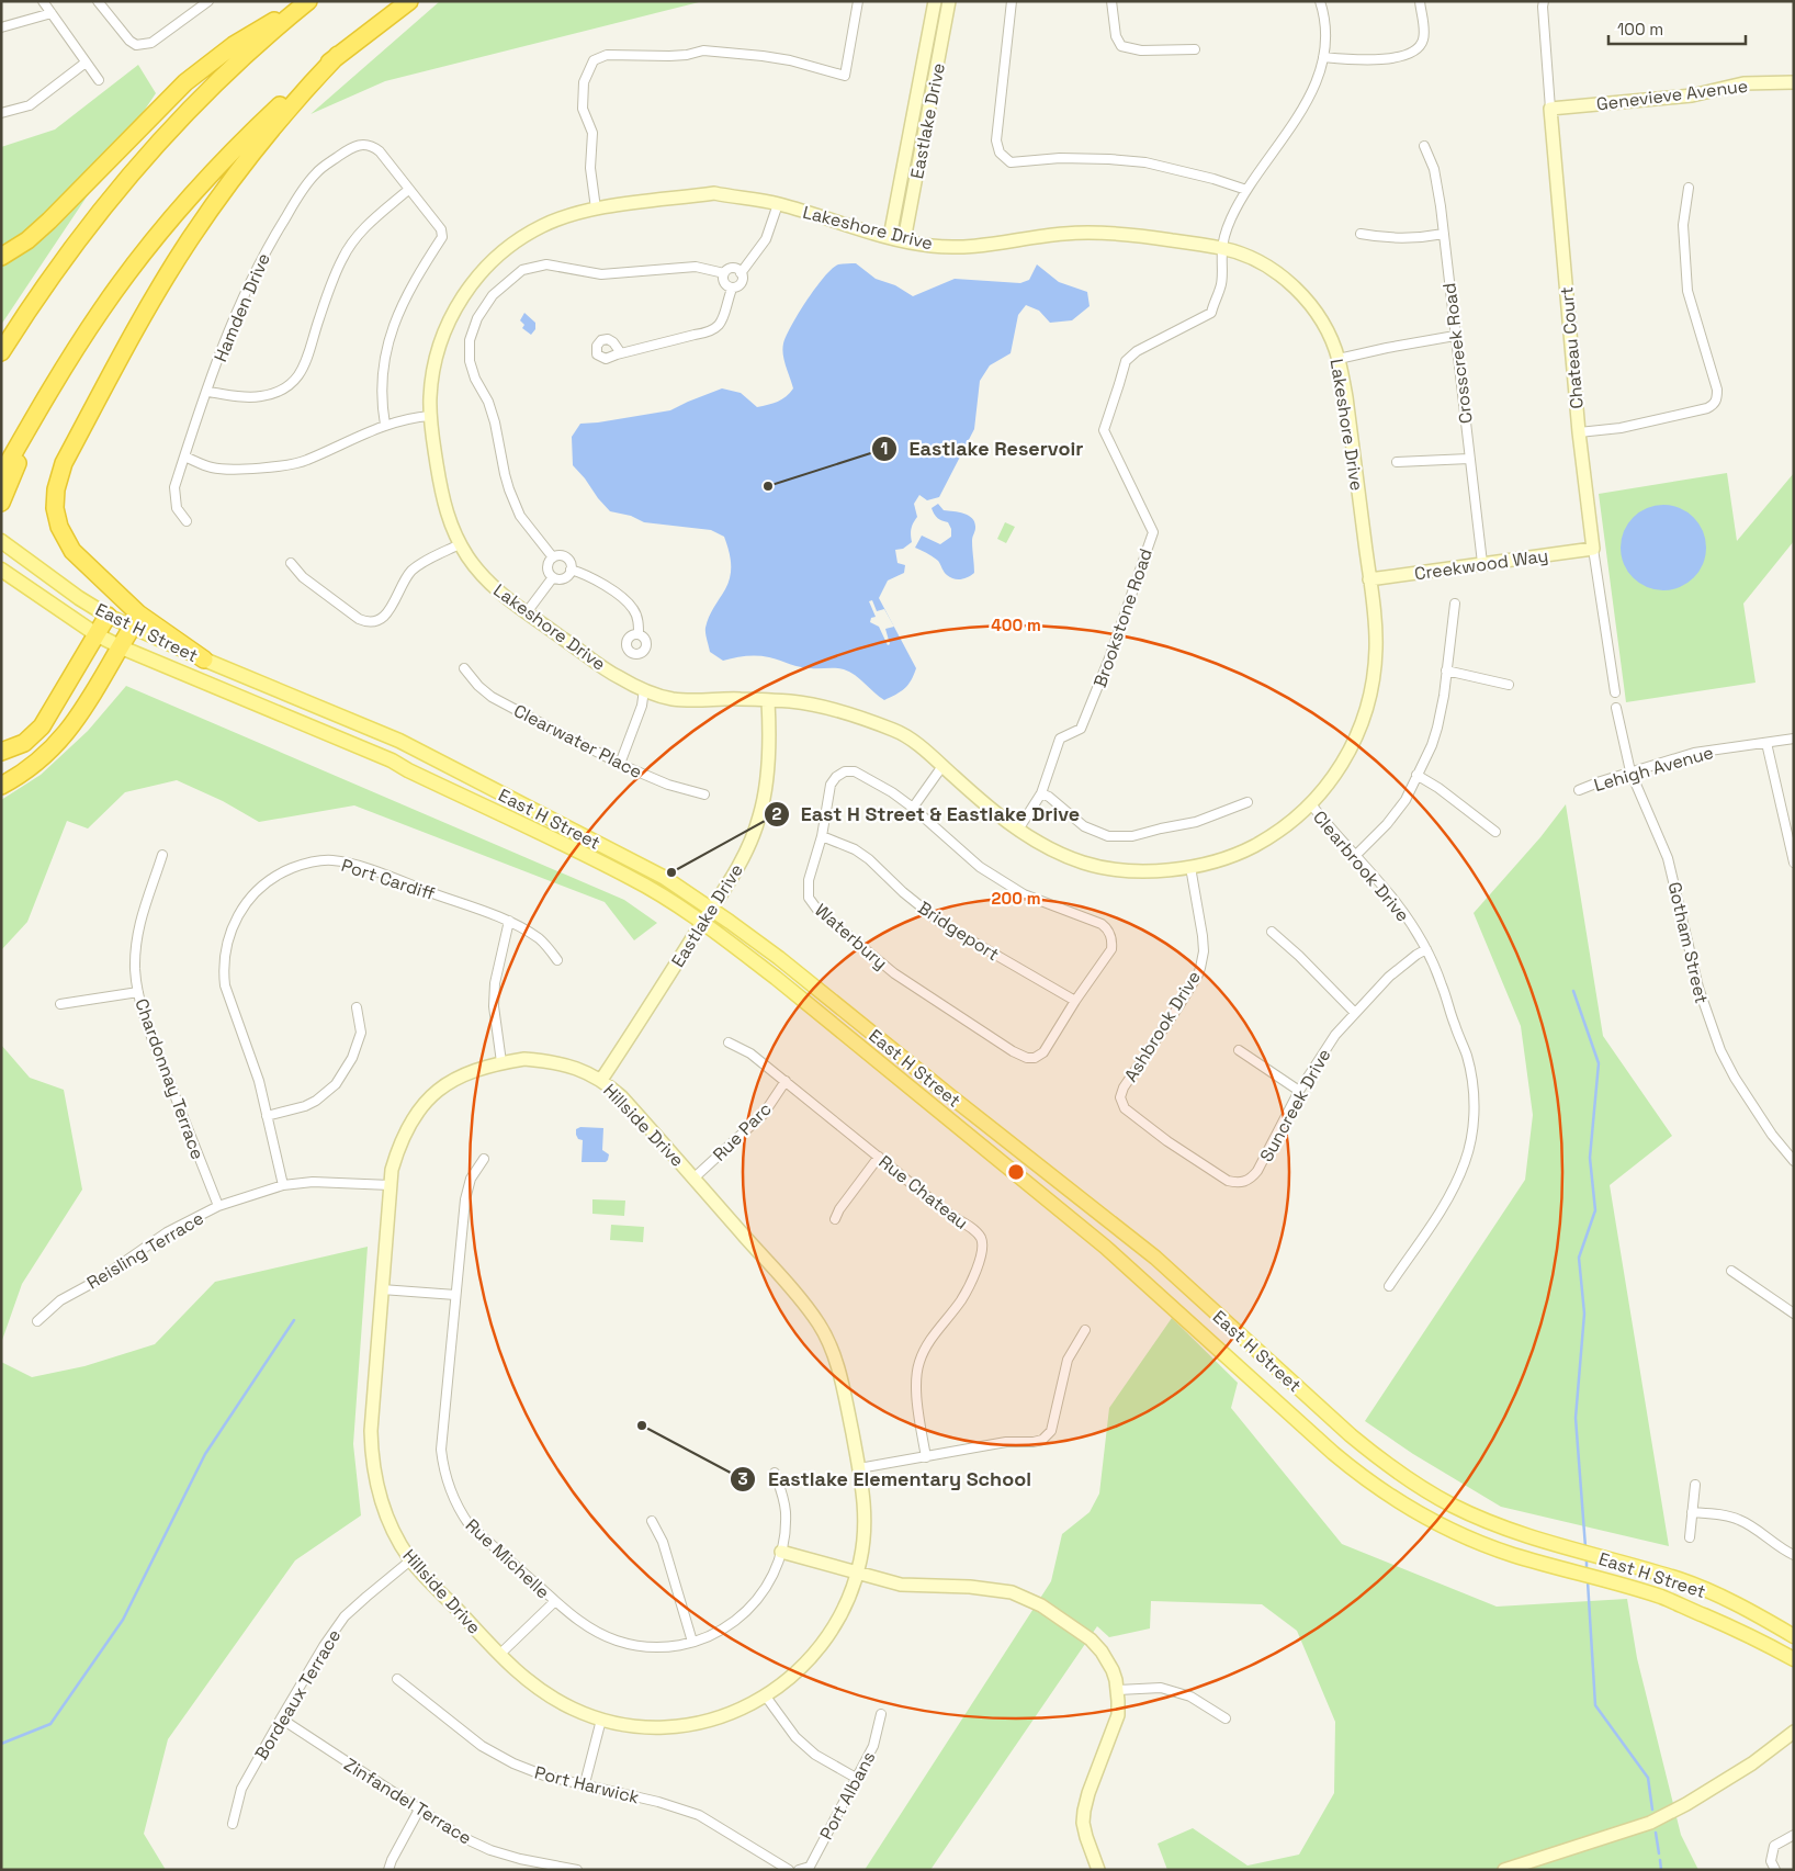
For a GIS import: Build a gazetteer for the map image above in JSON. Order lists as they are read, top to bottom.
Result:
{
  "streets": {
    "main road": ["East H Street"],
    "street": [
      "Genevieve Avenue",
      "Eastlake Drive",
      "Lakeshore Drive",
      "Hamden Drive",
      "Chateau Court",
      "Crosscreek Road",
      "Creekwood Way",
      "Brookstone Road",
      "Clearwater Place",
      "Lehigh Avenue",
      "Clearbrook Drive",
      "Port Cardiff",
      "Bridgeport",
      "Waterbury",
      "Gotham Street",
      "Ashbrook Drive",
      "Chardonnay Terrace",
      "Suncreek Drive",
      "Hillside Drive",
      "Rue Parc",
      "Rue Chateau",
      "Reisling Terrace",
      "Rue Michelle",
      "Bordeaux Terrace",
      "Port Harwick",
      "Port Albans",
      "Zinfandel Terrace"
    ]
  },
  "crossings": [
    ["Genevieve Avenue", "Chateau Court"],
    ["Eastlake Drive", "Lakeshore Drive"],
    ["Eastlake Drive", "East H Street"],
    ["Eastlake Drive", "Hillside Drive"],
    ["Lakeshore Drive", "Creekwood Way"],
    ["Lakeshore Drive", "Brookstone Road"],
    ["Lakeshore Drive", "Clearbrook Drive"],
    ["Lakeshore Drive", "Ashbrook Drive"],
    ["Chateau Court", "Creekwood Way"],
    ["Crosscreek Road", "Creekwood Way"],
    ["Lehigh Avenue", "Gotham Street"],
    ["Clearbrook Drive", "Suncreek Drive"],
    ["Port Cardiff", "Reisling Terrace"],
    ["Bridgeport", "Waterbury"],
    ["Ashbrook Drive", "Suncreek Drive"],
    ["Chardonnay Terrace", "Reisling Terrace"],
    ["Hillside Drive", "Rue Parc"],
    ["Hillside Drive", "Reisling Terrace"],
    ["Hillside Drive", "Bordeaux Terrace"],
    ["Rue Parc", "Rue Chateau"],
    ["Bordeaux Terrace", "Zinfandel Terrace"]
  ],
  "places": ["Eastlake Reservoir", "East H Street & Eastlake Drive", "Eastlake Elementary School"],
  "scale_bar": "100 m",
  "rings": ["400 m", "200 m"]
}
